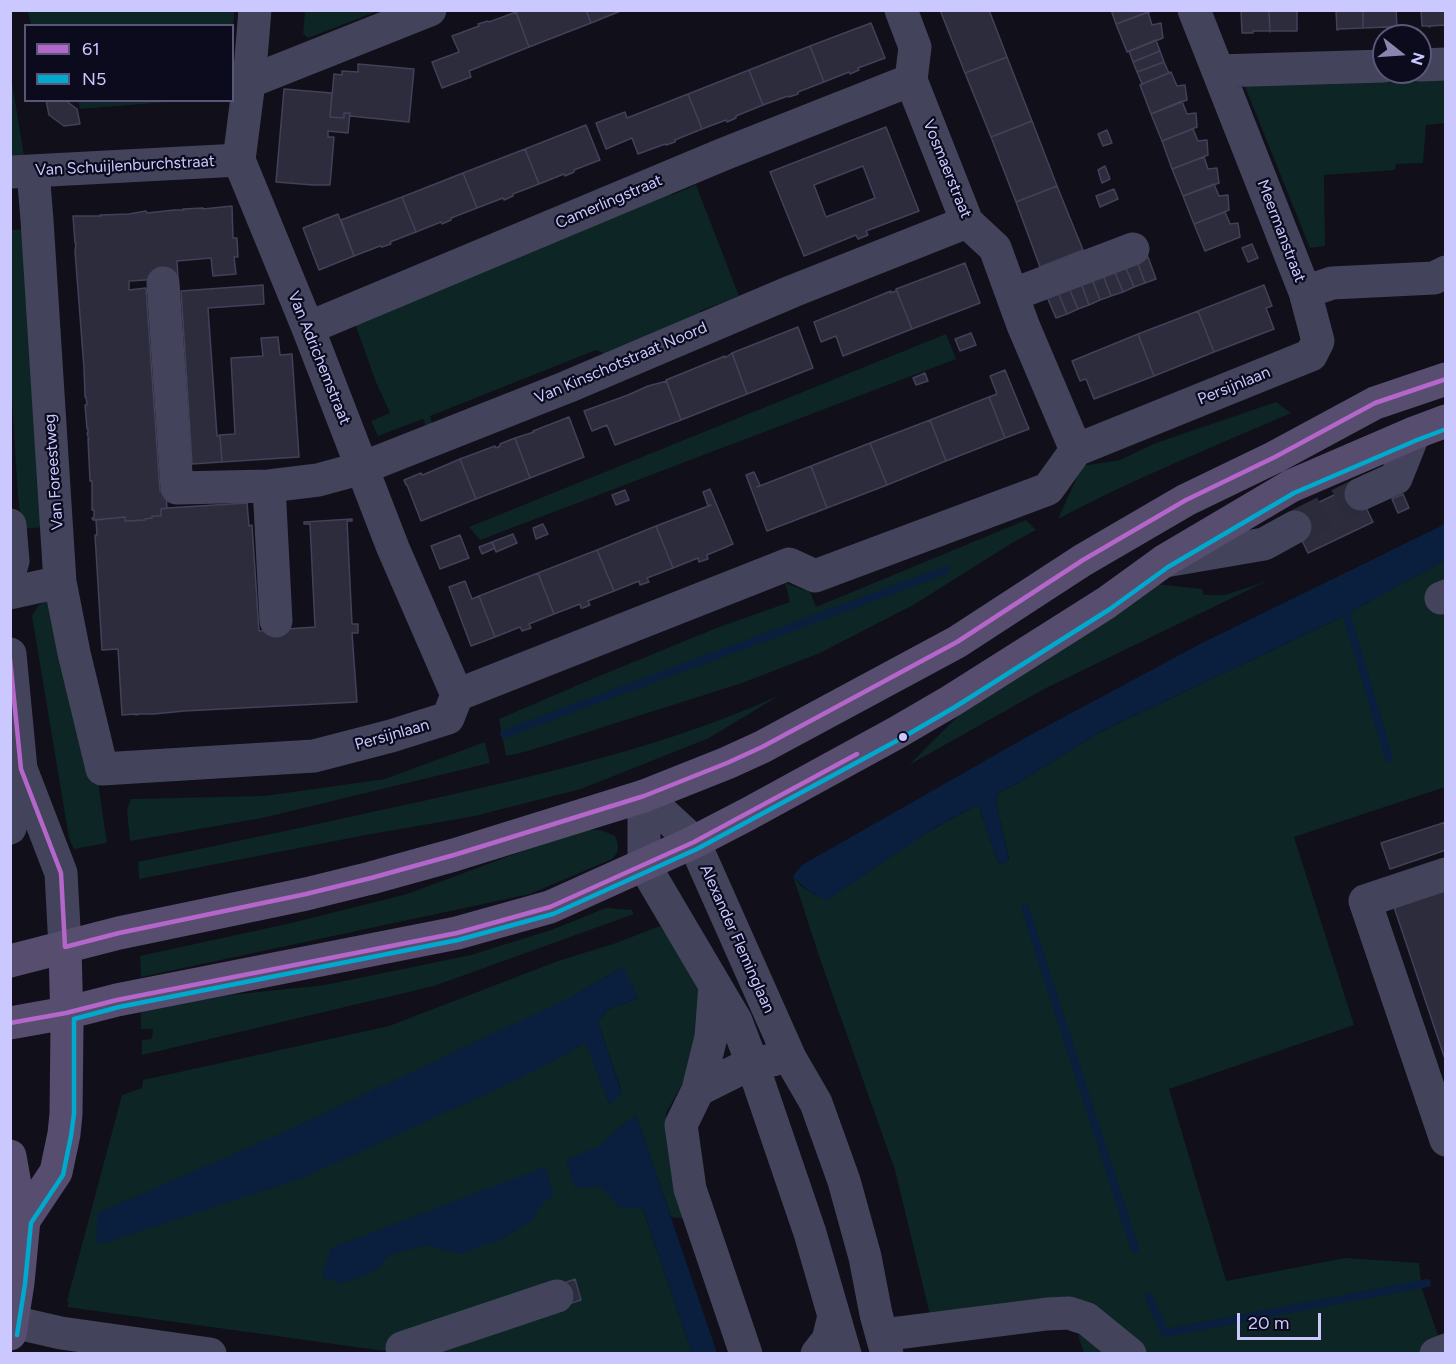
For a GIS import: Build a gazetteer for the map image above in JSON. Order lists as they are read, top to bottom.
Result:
{
  "streets": {
    "street": [
      "Van Schuijlenburchstraat",
      "Vosmaerstraat",
      "Camerlingstraat",
      "Meermanstraat",
      "Van Adrichemstraat",
      "Van Kinschotstraat Noord",
      "Persijnlaan",
      "Van Foreestweg",
      "Alexander Fleminglaan"
    ]
  },
  "crossings": [
    ["Van Schuijlenburchstraat", "Van Adrichemstraat"],
    ["Van Schuijlenburchstraat", "Van Foreestweg"],
    ["Vosmaerstraat", "Camerlingstraat"],
    ["Vosmaerstraat", "Van Kinschotstraat Noord"],
    ["Vosmaerstraat", "Persijnlaan"],
    ["Camerlingstraat", "Van Adrichemstraat"],
    ["Meermanstraat", "Persijnlaan"],
    ["Van Adrichemstraat", "Van Kinschotstraat Noord"],
    ["Van Adrichemstraat", "Persijnlaan"],
    ["Persijnlaan", "Van Foreestweg"]
  ],
  "lines": ["transit line 61", "transit line N5"],
  "legend": ["61", "N5"],
  "scale_bar": "20 m",
  "north": "right"
}
